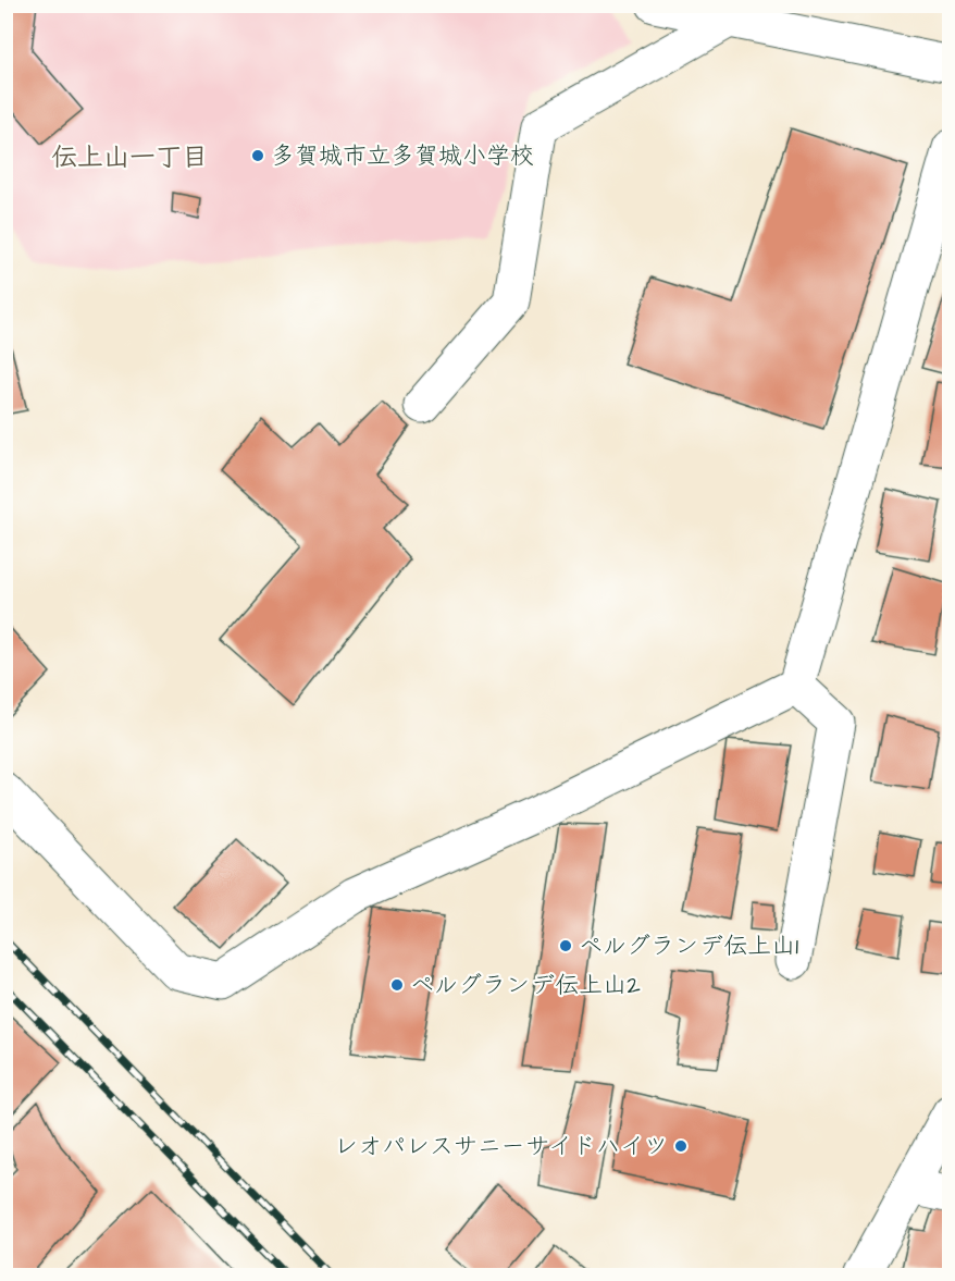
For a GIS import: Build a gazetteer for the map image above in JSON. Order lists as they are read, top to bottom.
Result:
{
  "districts": ["伝上山一丁目"],
  "places": [
    "多賀城市立多賀城小学校",
    "ペルグランデ伝上山1",
    "ペルグランデ伝上山2",
    "レオパレスサニーサイドハイツ"
  ]
}
